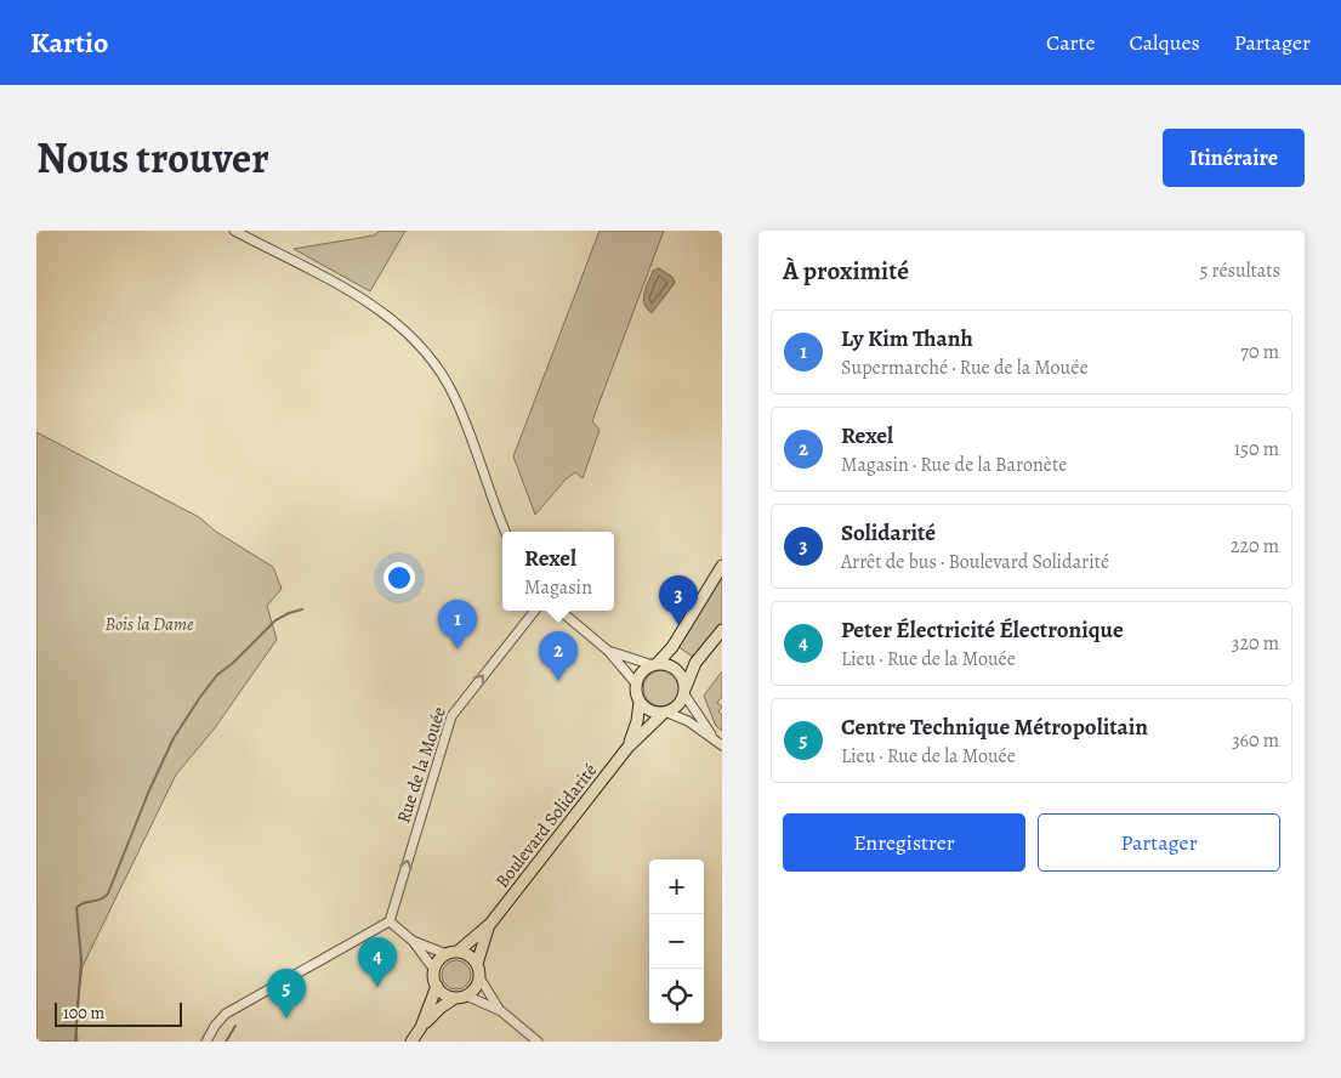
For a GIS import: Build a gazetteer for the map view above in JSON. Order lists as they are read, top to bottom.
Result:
{
  "streets": {
    "main road": ["Boulevard Solidarité"],
    "street": ["Rue de la Mouée"]
  },
  "one_way": ["Rue de la Mouée"],
  "parks": ["Bois la Dame"],
  "scale_bar": "100 m",
  "page": {
    "header": "Kartio",
    "nav": ["Carte", "Calques", "Partager"],
    "title": "Nous trouver",
    "buttons": [
      "Itinéraire",
      ["Enregistrer", "Partager"]
    ],
    "heading": ["À proximité", "5 résultats"],
    "list": [
      {
        "mark": "1",
        "name": "Ly Kim Thanh",
        "note": "Supermarché · Rue de la Mouée",
        "value": "70 m"
      },
      {
        "mark": "2",
        "name": "Rexel",
        "note": "Magasin · Rue de la Baronète",
        "value": "150 m"
      },
      {
        "mark": "3",
        "name": "Solidarité",
        "note": "Arrêt de bus · Boulevard Solidarité",
        "value": "220 m"
      },
      {
        "mark": "4",
        "name": "Peter Électricité Électronique",
        "note": "Lieu · Rue de la Mouée",
        "value": "320 m"
      },
      {
        "mark": "5",
        "name": "Centre Technique Métropolitain",
        "note": "Lieu · Rue de la Mouée",
        "value": "360 m"
      }
    ],
    "popup": ["Rexel", "Magasin"],
    "pins": [
      "3",
      "1",
      "2",
      "4",
      "5"
    ],
    "map_buttons": ["+", "−"],
    "scale": "100 m"
  }
}
